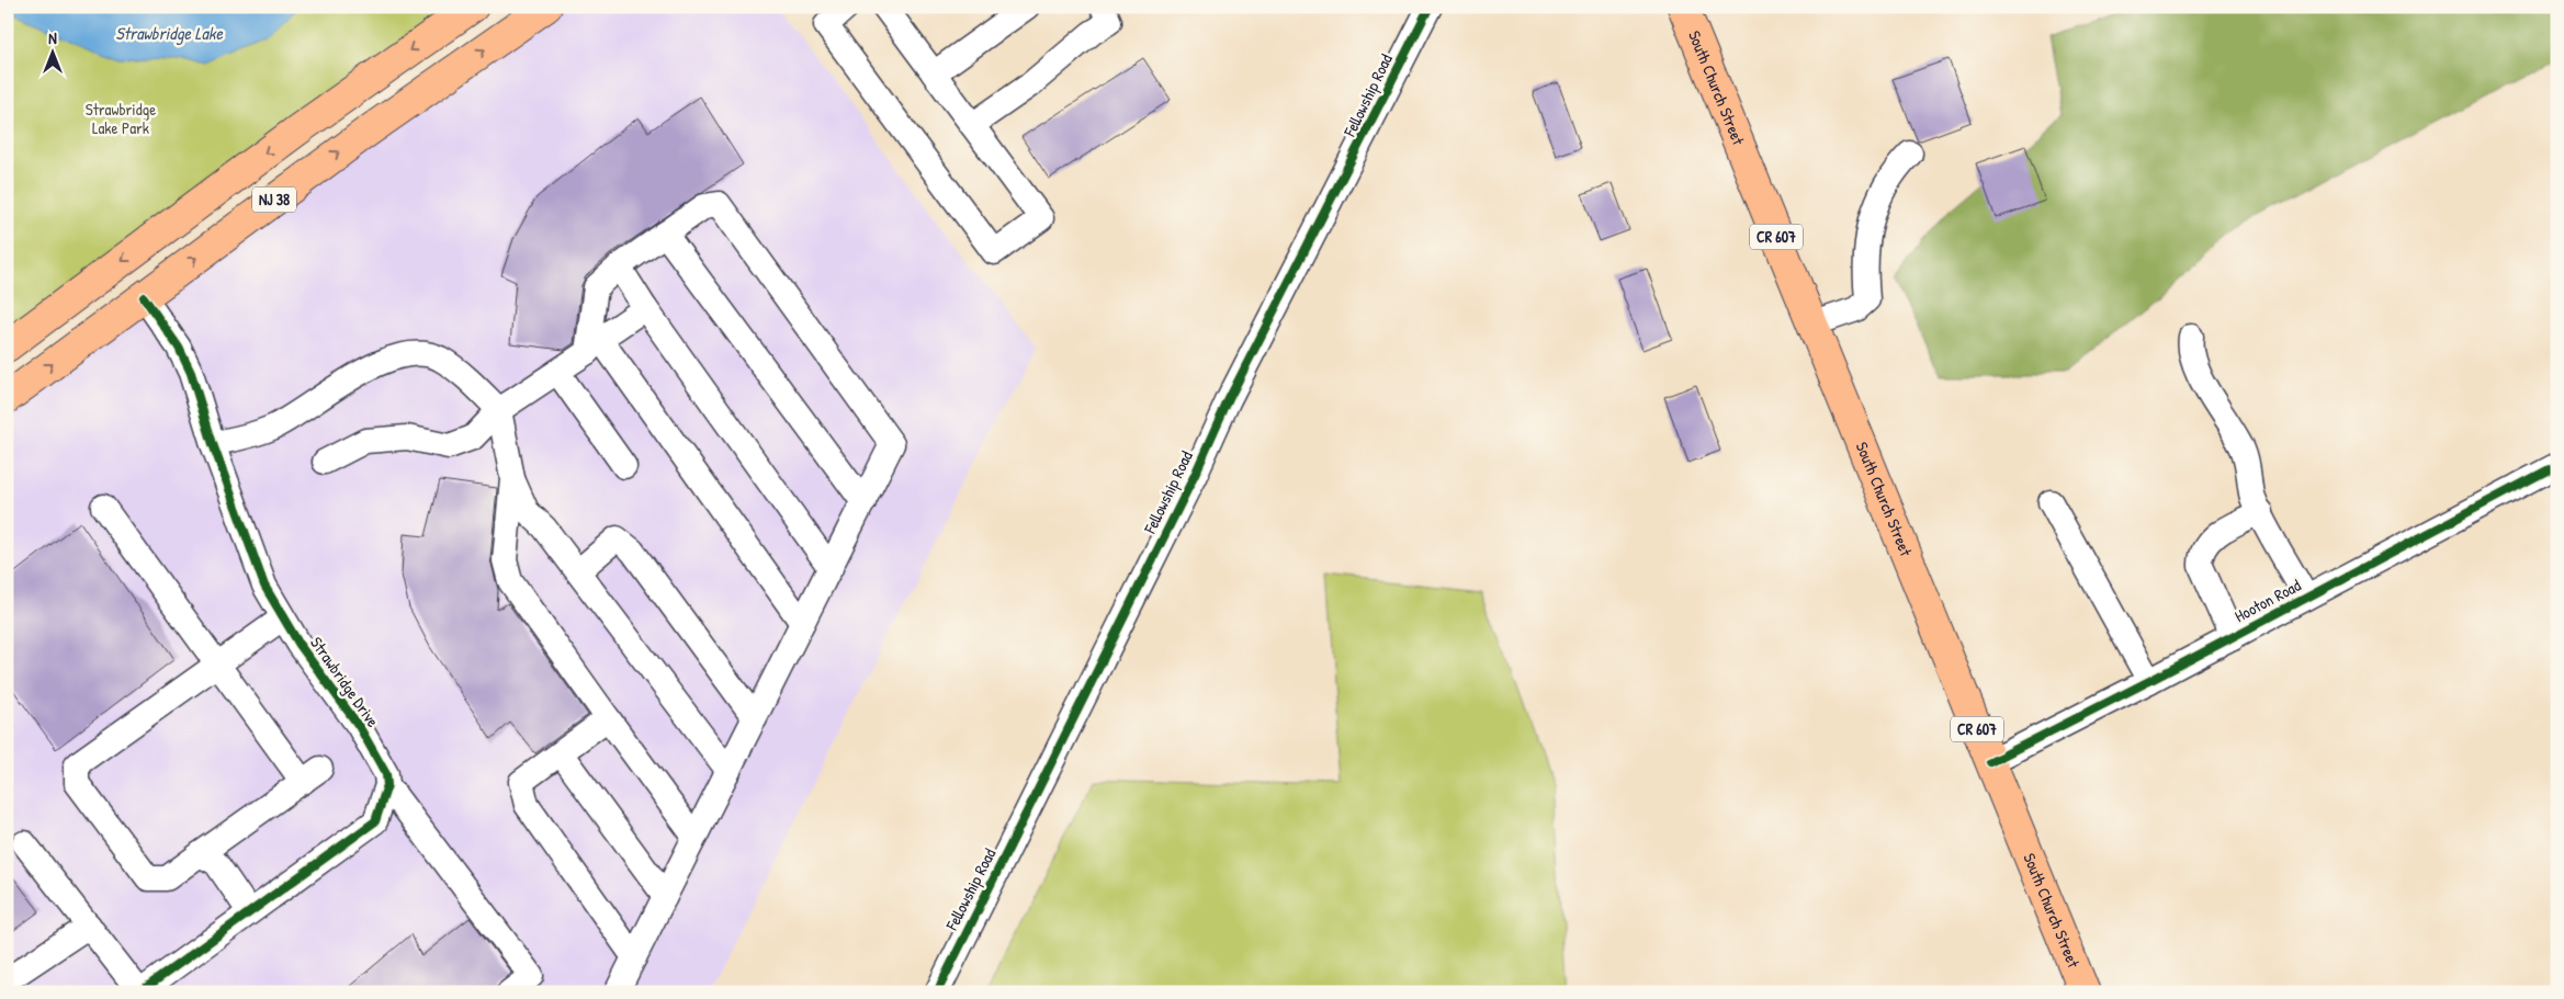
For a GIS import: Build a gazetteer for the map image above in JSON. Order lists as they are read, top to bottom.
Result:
{
  "streets": {
    "main road": ["South Church Street", "NJ 38", "CR 607"],
    "street": ["Fellowship Road", "Hooton Road", "Strawbridge Drive"]
  },
  "crossings": [
    ["South Church Street", "Hooton Road"],
    ["NJ 38", "Strawbridge Drive"]
  ],
  "water": ["Strawbridge Lake"],
  "parks": ["Strawbridge Lake Park"],
  "north": "top"
}
